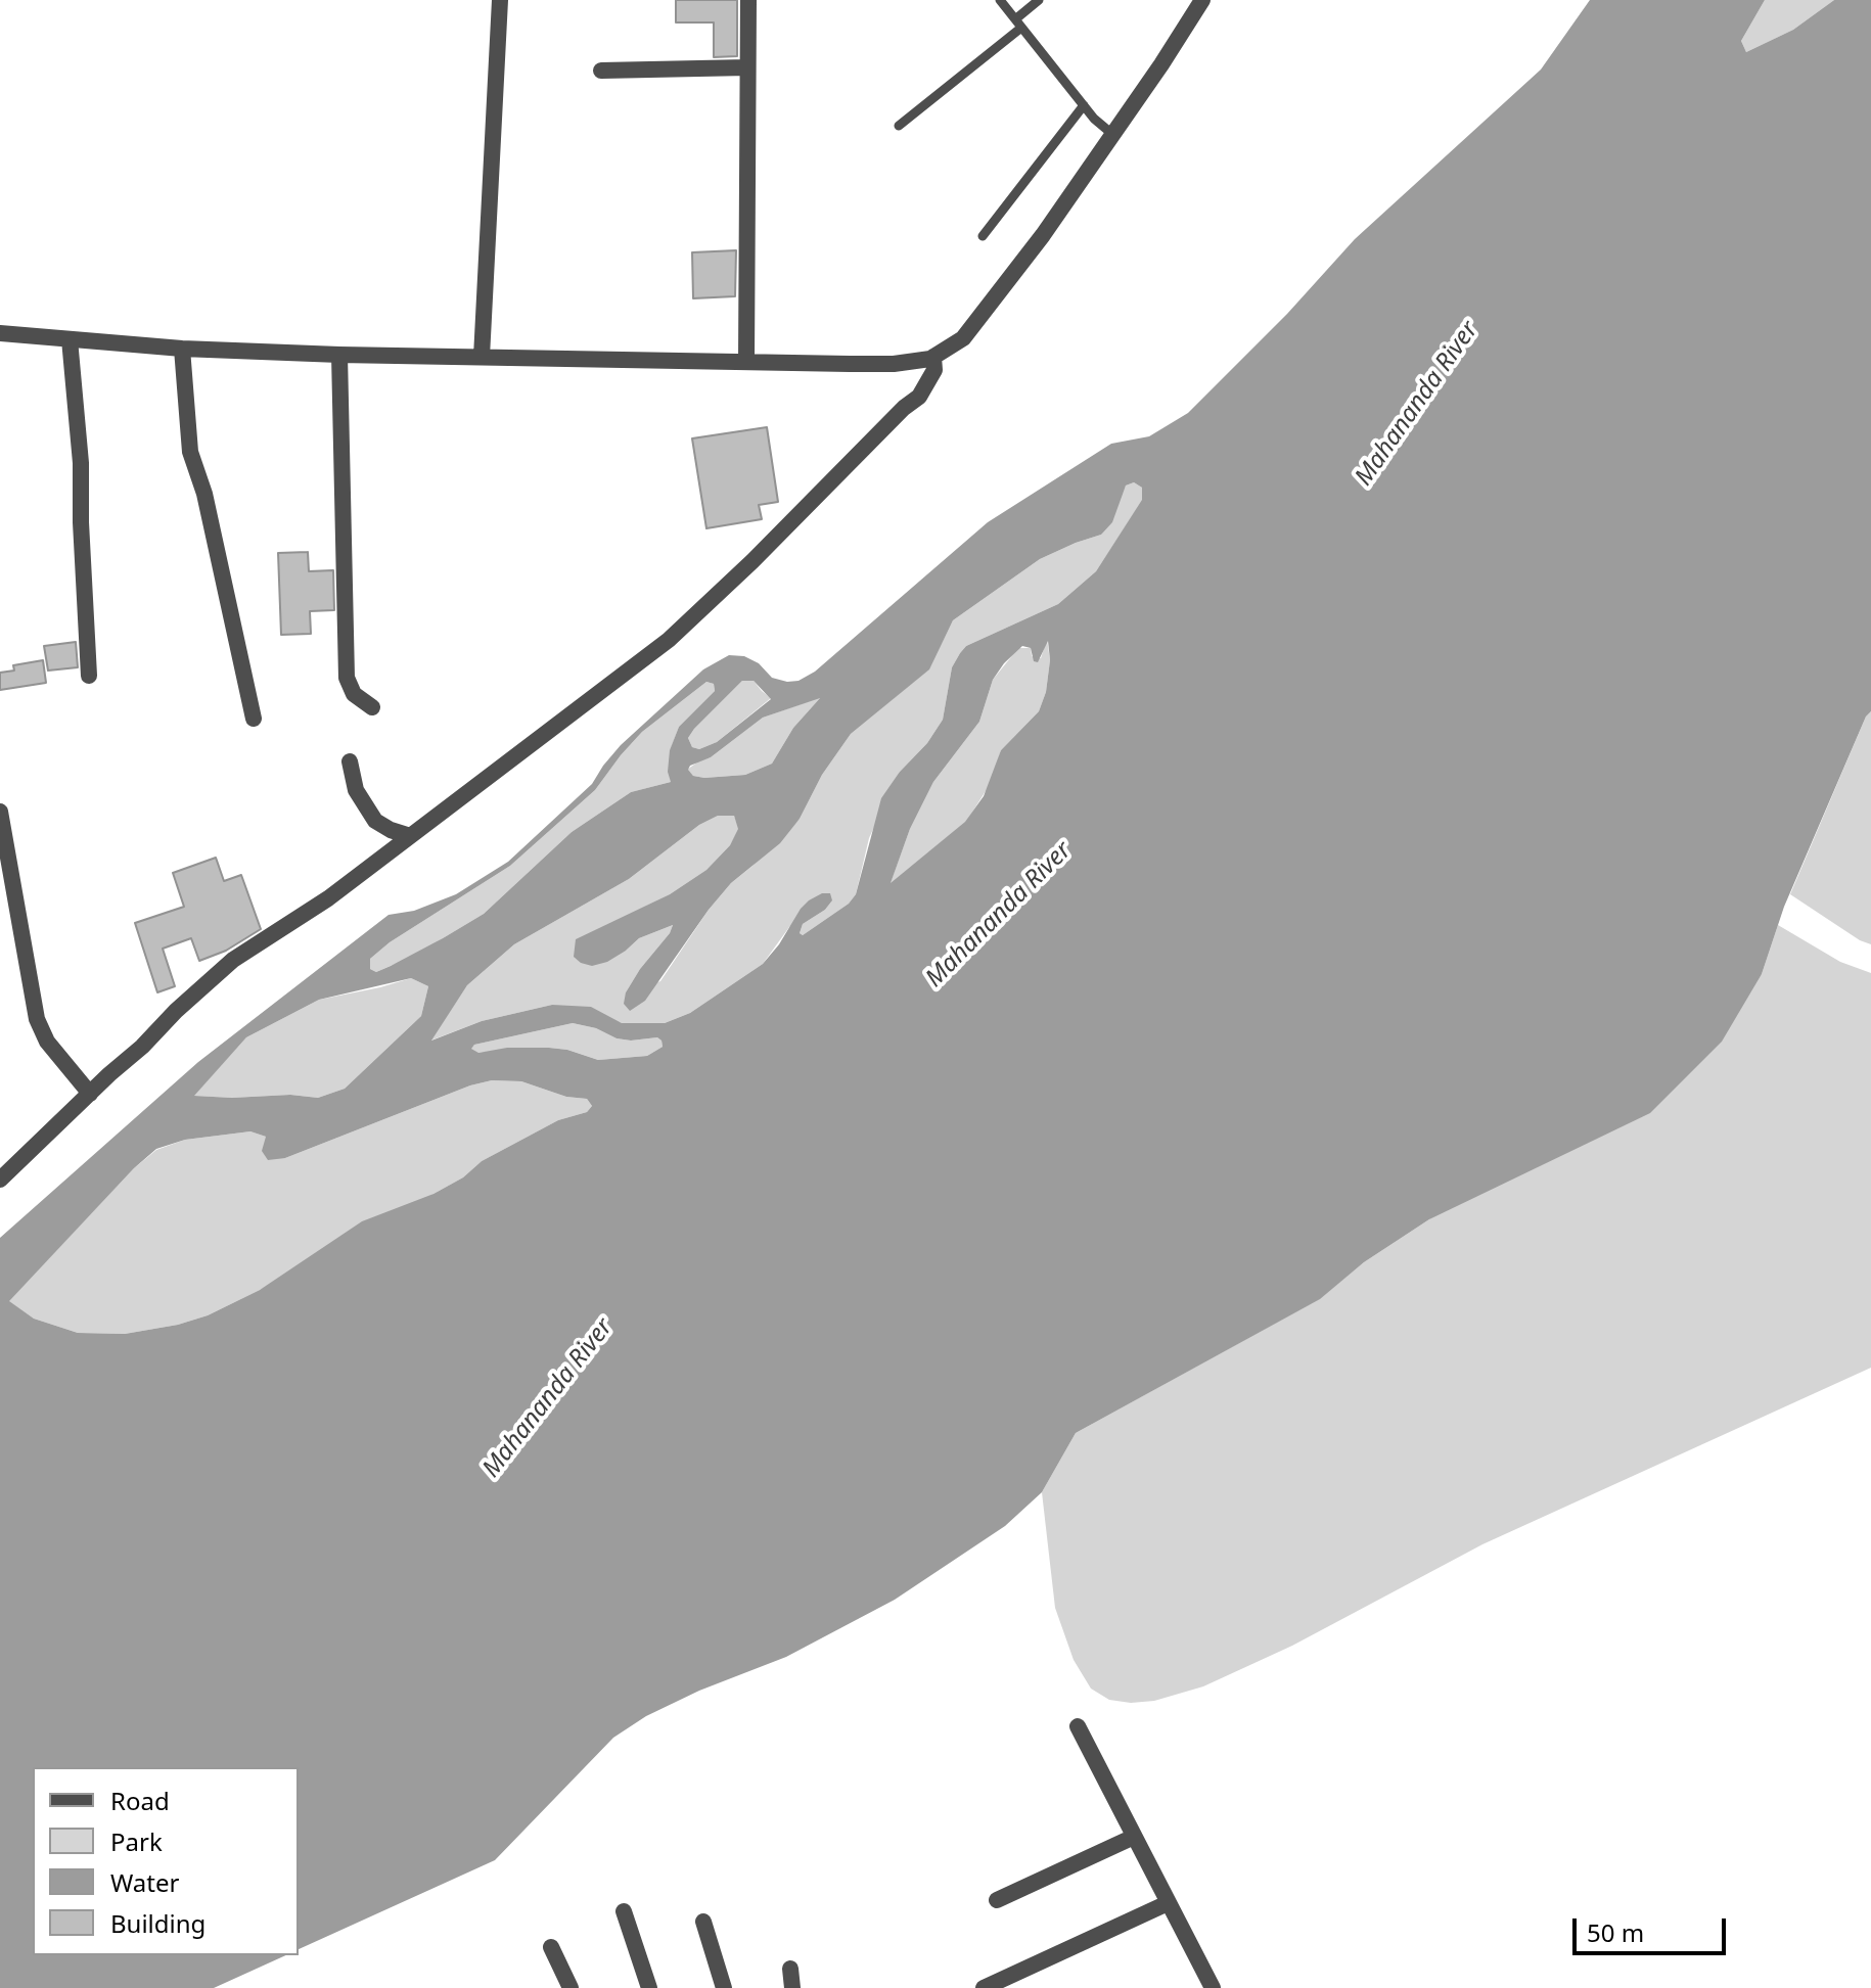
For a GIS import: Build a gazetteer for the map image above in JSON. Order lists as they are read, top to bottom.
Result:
{
  "water": ["Mahananda River"],
  "legend": [
    "Road",
    "Park",
    "Water",
    "Building"
  ],
  "scale_bar": "50 m"
}
